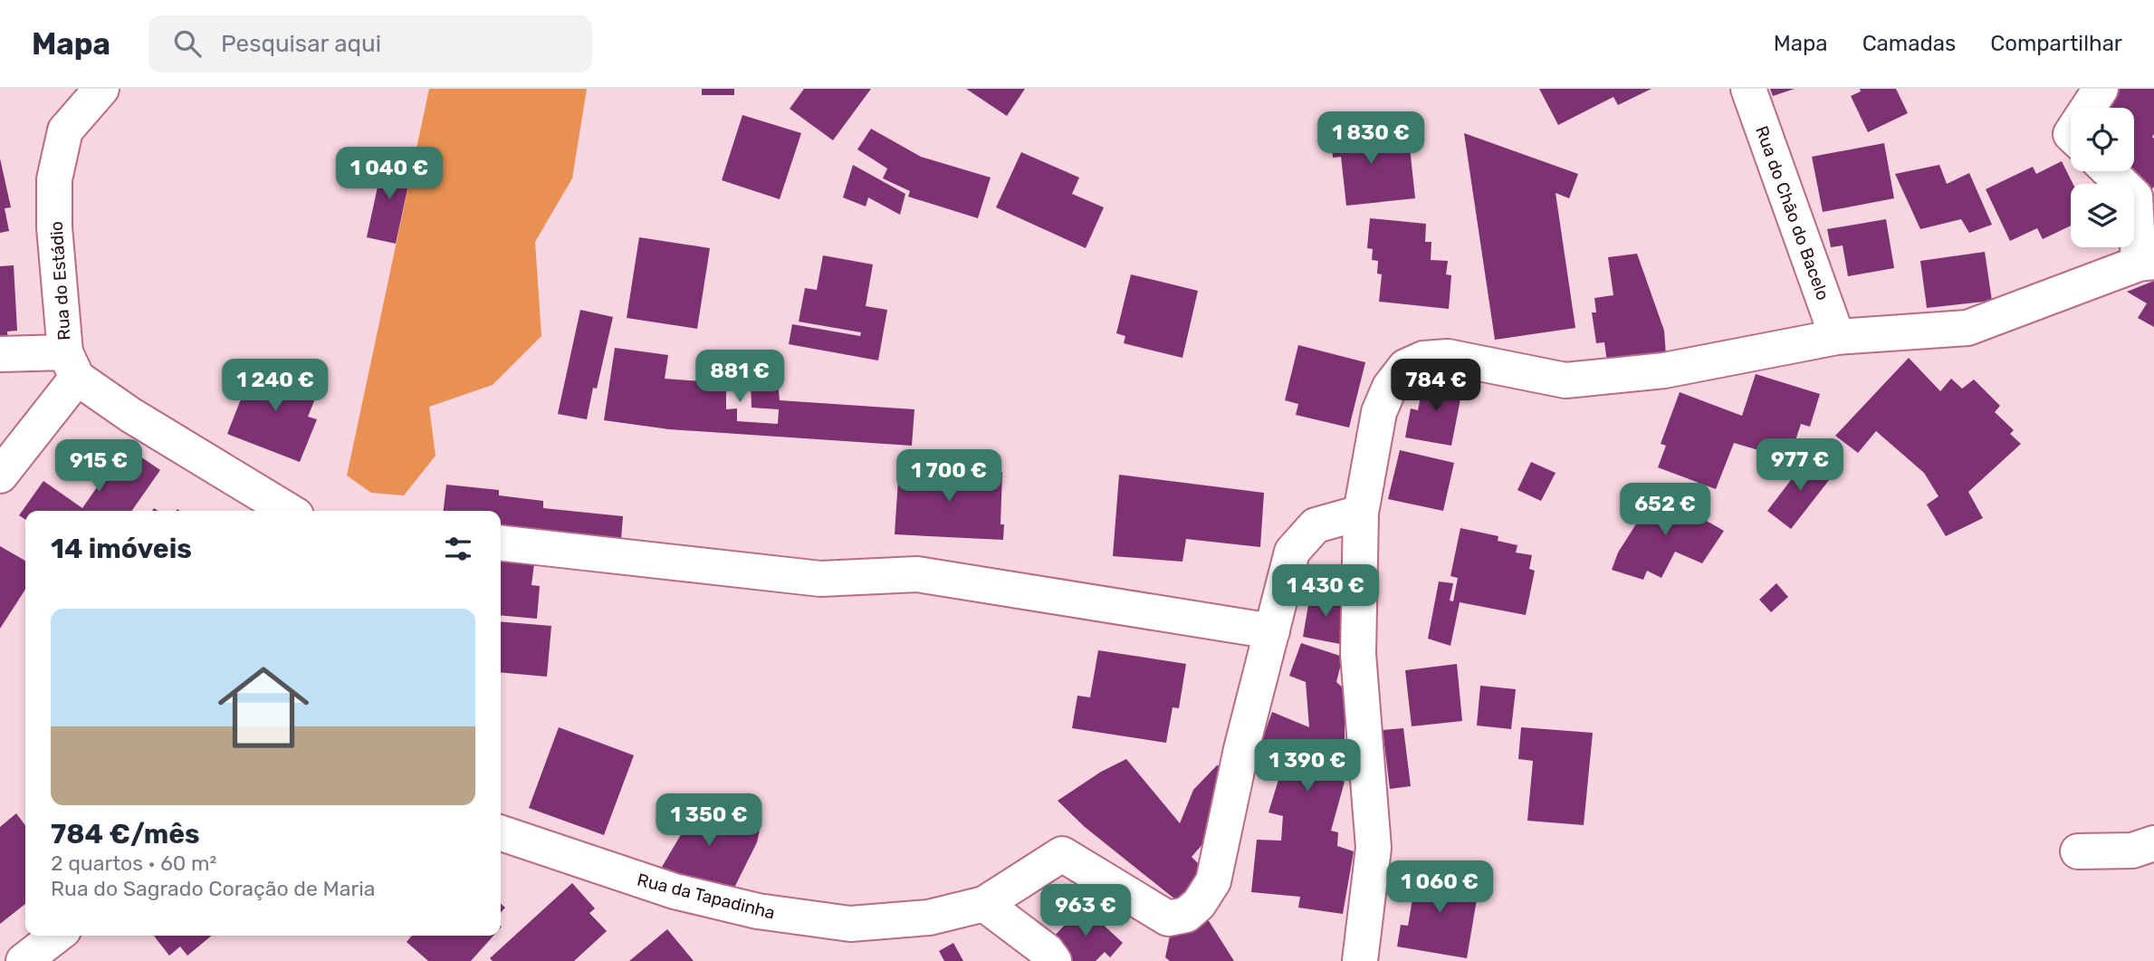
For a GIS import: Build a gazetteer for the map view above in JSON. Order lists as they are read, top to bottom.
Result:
{
  "streets": {
    "street": ["Rua do Chão do Bacelo", "Rua do Estádio", "Rua da Tapadinha"]
  },
  "page": {
    "header": "Mapa",
    "search": "Pesquisar aqui",
    "nav": ["Mapa", "Camadas", "Compartilhar"],
    "price": [
      "1 830 €",
      "1 040 €",
      "881 €",
      "1 240 €",
      "784 €",
      "977 €",
      "915 €",
      "1 700 €",
      "652 €",
      "1 430 €",
      "1 390 €",
      "1 350 €",
      "1 060 €",
      "963 €"
    ],
    "heading": "14 imóveis",
    "list": [
      {
        "name": "784 €/mês",
        "note": "2 quartos · 60 m² · Rua do Sagrado Coração de Maria"
      }
    ]
  }
}
